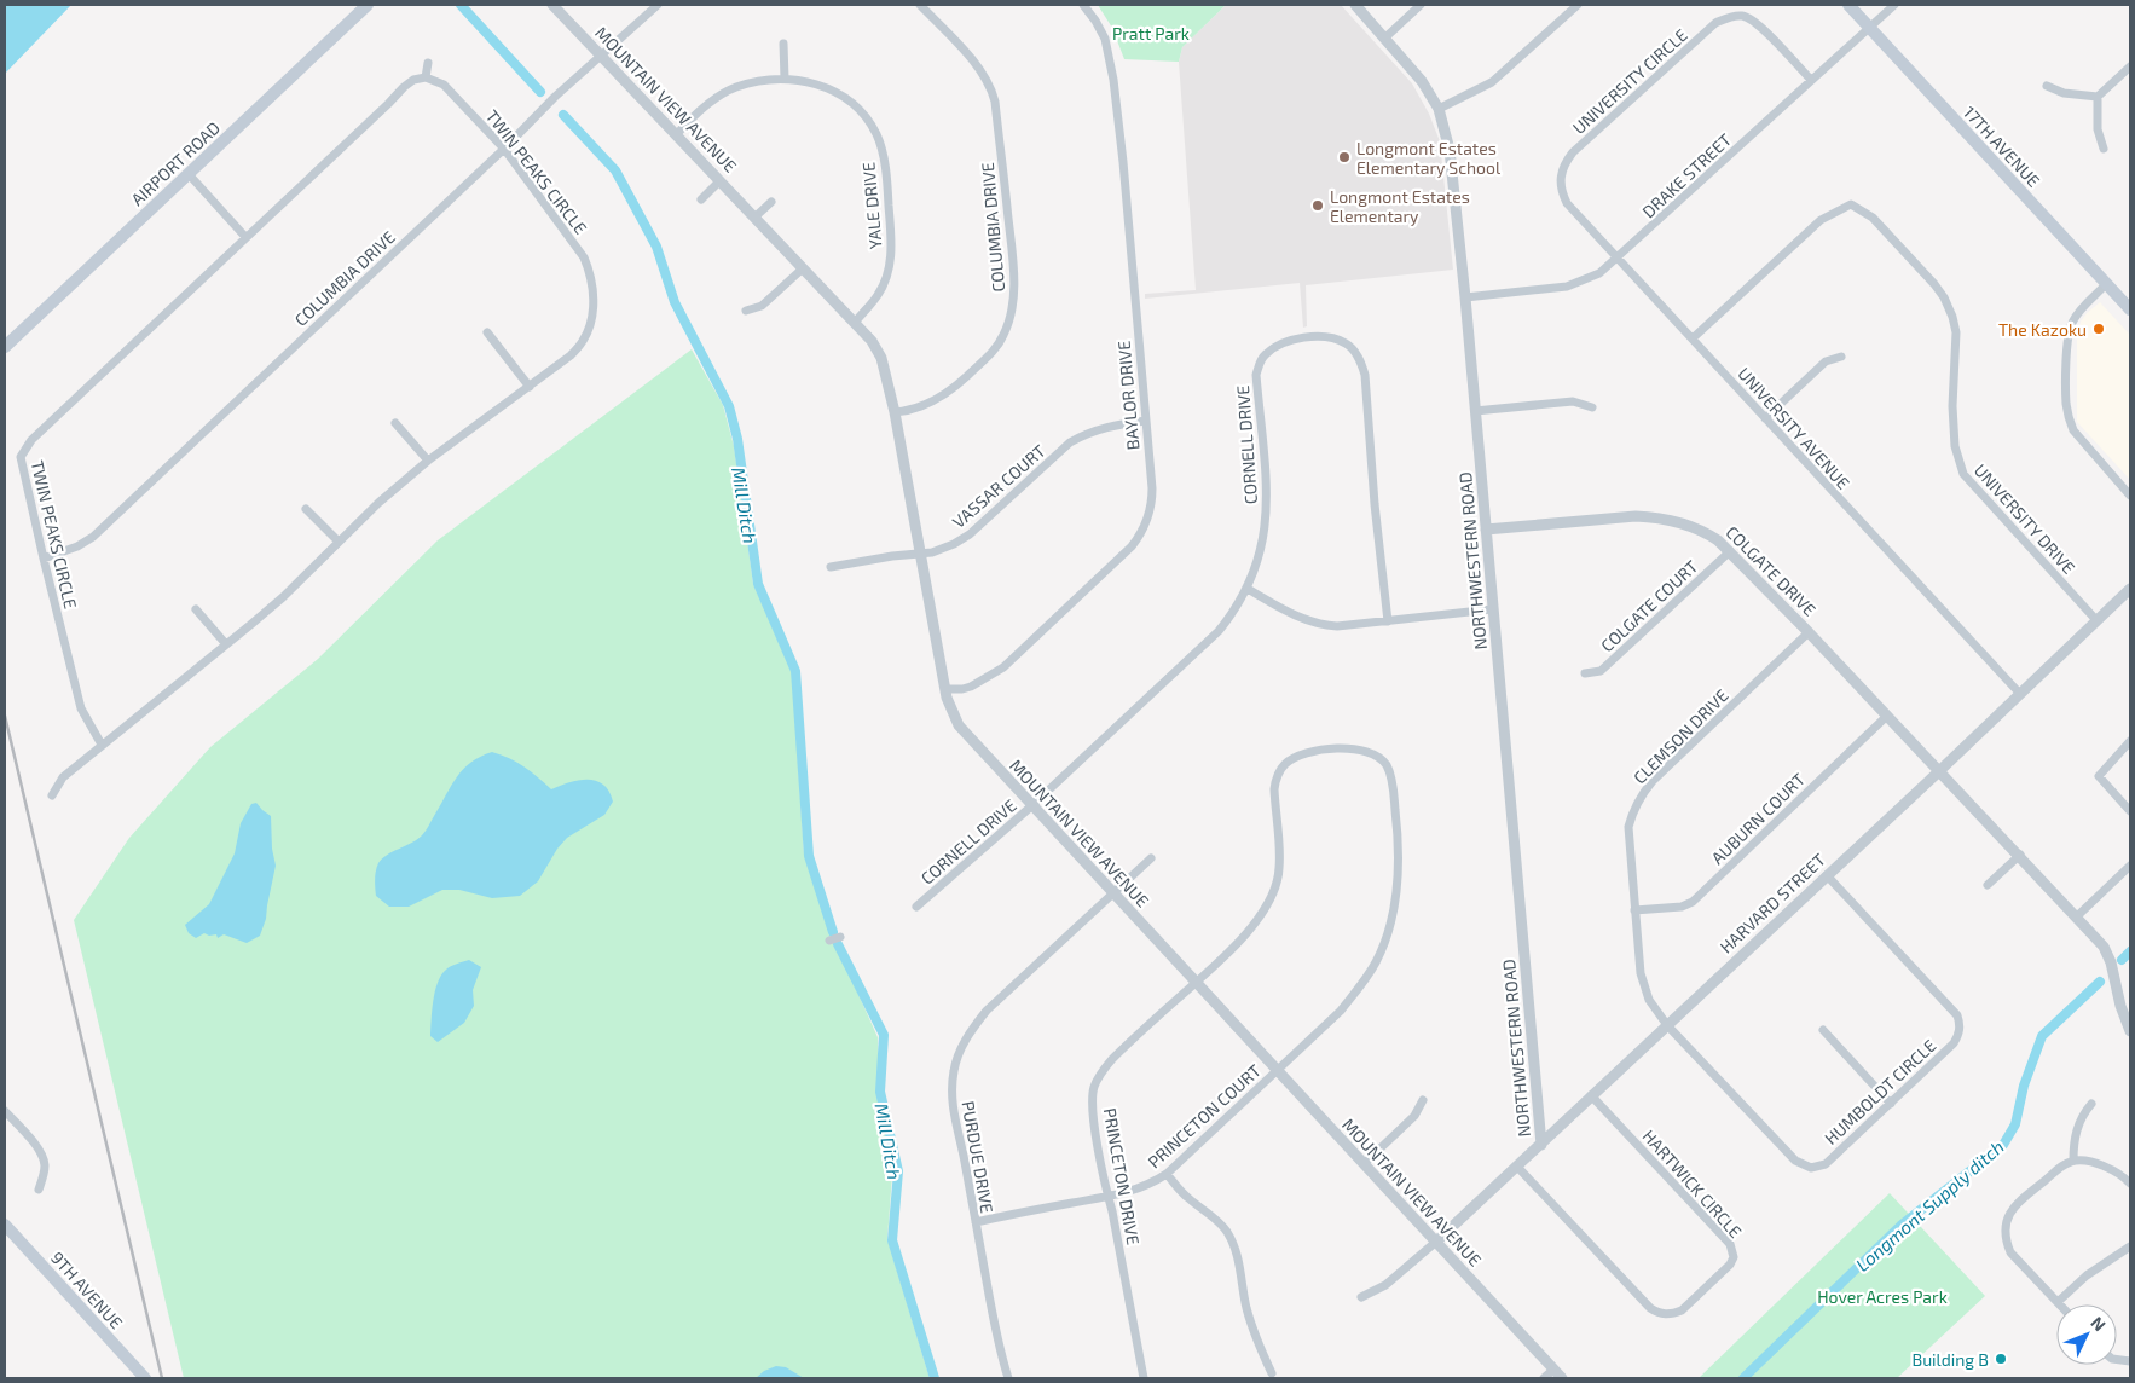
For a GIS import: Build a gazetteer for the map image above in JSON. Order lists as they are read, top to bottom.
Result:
{
  "streets": {
    "main road": ["17TH AVENUE", "AIRPORT ROAD", "9TH AVENUE"],
    "street": [
      "UNIVERSITY CIRCLE",
      "MOUNTAIN VIEW AVENUE",
      "TWIN PEAKS CIRCLE",
      "DRAKE STREET",
      "YALE DRIVE",
      "COLUMBIA DRIVE",
      "BAYLOR DRIVE",
      "UNIVERSITY AVENUE",
      "CORNELL DRIVE",
      "VASSAR COURT",
      "UNIVERSITY DRIVE",
      "NORTHWESTERN ROAD",
      "COLGATE DRIVE",
      "COLGATE COURT",
      "CLEMSON DRIVE",
      "AUBURN COURT",
      "HARVARD STREET",
      "HUMBOLDT CIRCLE",
      "PRINCETON COURT",
      "PURDUE DRIVE",
      "PRINCETON DRIVE",
      "HARTWICK CIRCLE"
    ]
  },
  "crossings": [
    ["UNIVERSITY CIRCLE", "DRAKE STREET"],
    ["UNIVERSITY CIRCLE", "UNIVERSITY AVENUE"],
    ["MOUNTAIN VIEW AVENUE", "YALE DRIVE"],
    ["MOUNTAIN VIEW AVENUE", "COLUMBIA DRIVE"],
    ["MOUNTAIN VIEW AVENUE", "BAYLOR DRIVE"],
    ["MOUNTAIN VIEW AVENUE", "CORNELL DRIVE"],
    ["MOUNTAIN VIEW AVENUE", "VASSAR COURT"],
    ["MOUNTAIN VIEW AVENUE", "HARVARD STREET"],
    ["MOUNTAIN VIEW AVENUE", "PRINCETON COURT"],
    ["MOUNTAIN VIEW AVENUE", "PURDUE DRIVE"],
    ["MOUNTAIN VIEW AVENUE", "PRINCETON DRIVE"],
    ["17TH AVENUE", "DRAKE STREET"],
    ["TWIN PEAKS CIRCLE", "COLUMBIA DRIVE"],
    ["DRAKE STREET", "UNIVERSITY AVENUE"],
    ["DRAKE STREET", "NORTHWESTERN ROAD"],
    ["BAYLOR DRIVE", "VASSAR COURT"],
    ["UNIVERSITY AVENUE", "UNIVERSITY DRIVE"],
    ["UNIVERSITY AVENUE", "HARVARD STREET"],
    ["UNIVERSITY DRIVE", "HARVARD STREET"],
    ["NORTHWESTERN ROAD", "COLGATE DRIVE"],
    ["NORTHWESTERN ROAD", "HARVARD STREET"],
    ["COLGATE DRIVE", "COLGATE COURT"],
    ["COLGATE DRIVE", "CLEMSON DRIVE"],
    ["COLGATE DRIVE", "AUBURN COURT"],
    ["COLGATE DRIVE", "HARVARD STREET"],
    ["CLEMSON DRIVE", "AUBURN COURT"],
    ["CLEMSON DRIVE", "HARVARD STREET"],
    ["CLEMSON DRIVE", "HUMBOLDT CIRCLE"],
    ["HARVARD STREET", "HUMBOLDT CIRCLE"],
    ["HARVARD STREET", "HARTWICK CIRCLE"],
    ["PRINCETON COURT", "PURDUE DRIVE"],
    ["PRINCETON COURT", "PRINCETON DRIVE"]
  ],
  "water": ["Mill Ditch", "Longmont Supply ditch"],
  "parks": ["Pratt Park", "Hover Acres Park"],
  "places": [
    "Longmont Estates Elementary School",
    "Longmont Estates Elementary",
    "The Kazoku",
    "Building B"
  ],
  "north": "top right"
}
